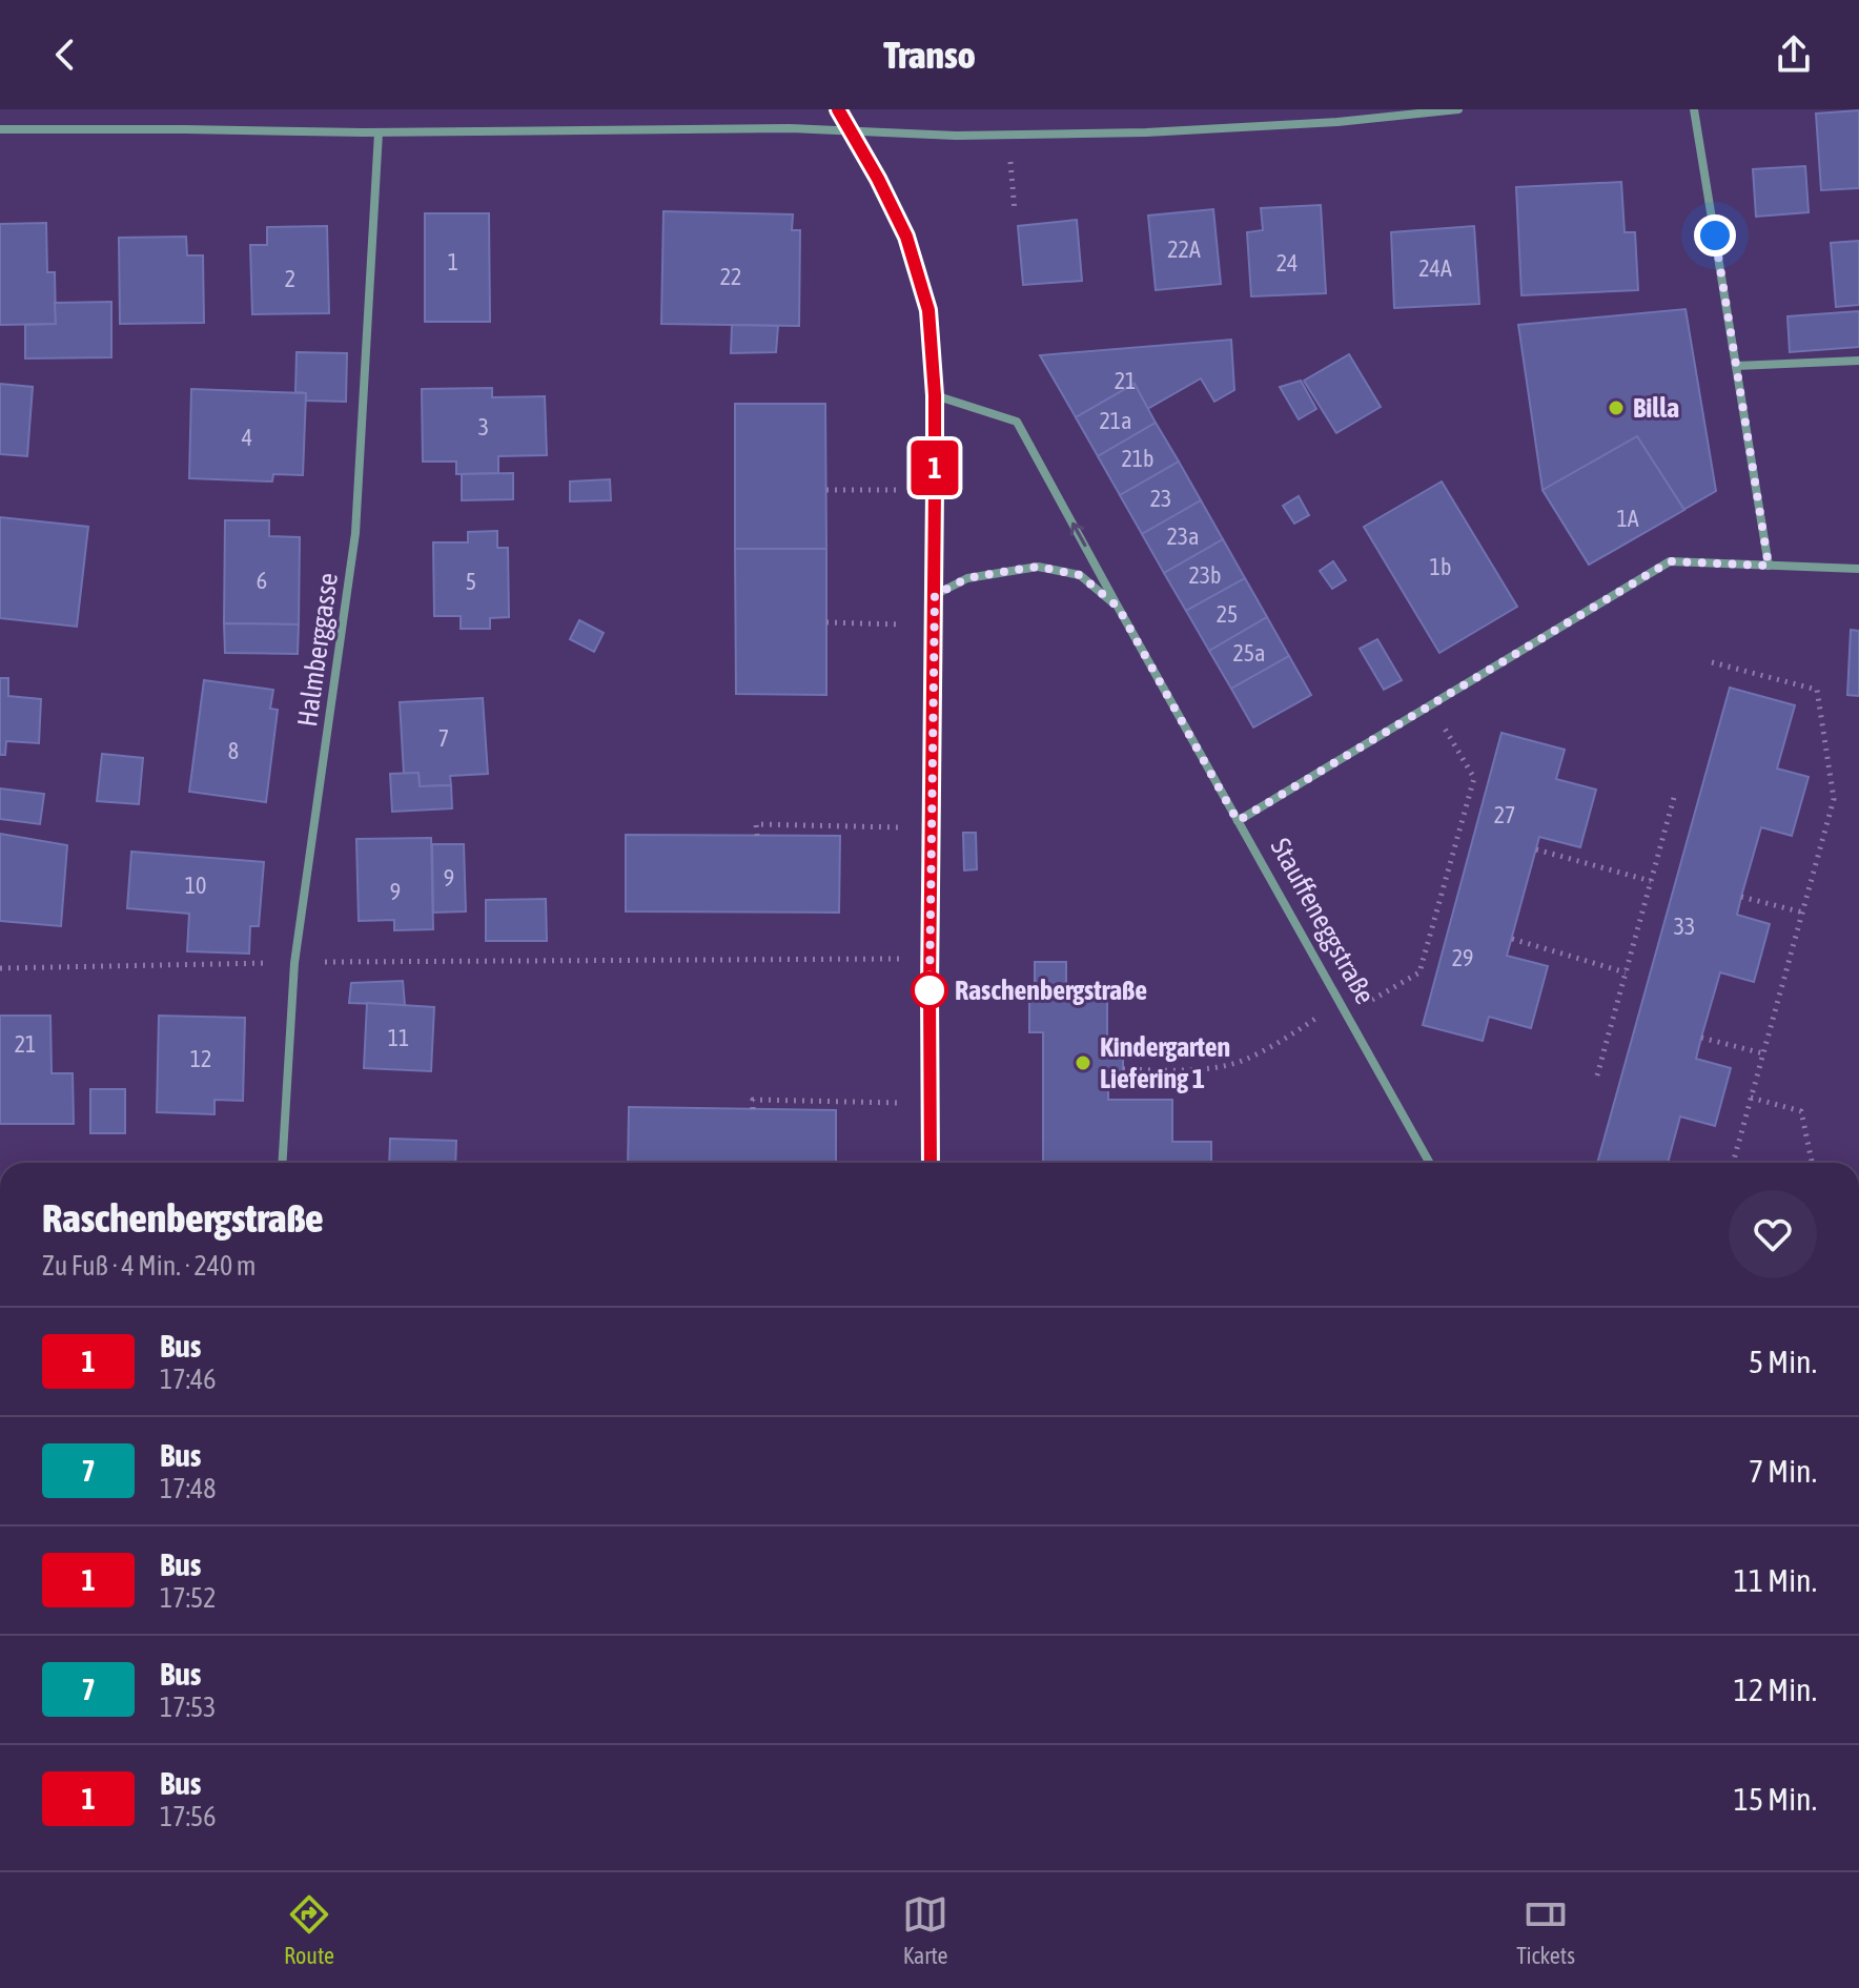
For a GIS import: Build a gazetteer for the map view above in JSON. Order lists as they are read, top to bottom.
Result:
{
  "streets": {
    "street": ["Halmberggasse", "Stauffeneggstraße"]
  },
  "places": ["Billa", "Raschenbergstraße", "Kindergarten Liefering 1"],
  "lines": ["bus line 1"],
  "house_numbers": [
    "22A",
    "1",
    "24",
    "24A",
    "22",
    "2",
    "21",
    "21a",
    "3",
    "4",
    "21b",
    "23",
    "1A",
    "23a",
    "1b",
    "23b",
    "6",
    "5",
    "25",
    "25a",
    "7",
    "8",
    "27",
    "9",
    "10",
    "9",
    "33",
    "29",
    "11",
    "21",
    "12"
  ],
  "page": {
    "header": "Transo",
    "on_map": "1",
    "heading": ["Raschenbergstraße", "Zu Fuß · 4 Min. · 240 m"],
    "list": [
      {
        "mark": "1",
        "name": "Bus",
        "note": "17:46",
        "value": "5 Min."
      },
      {
        "mark": "7",
        "name": "Bus",
        "note": "17:48",
        "value": "7 Min."
      },
      {
        "mark": "1",
        "name": "Bus",
        "note": "17:52",
        "value": "11 Min."
      },
      {
        "mark": "7",
        "name": "Bus",
        "note": "17:53",
        "value": "12 Min."
      },
      {
        "mark": "1",
        "name": "Bus",
        "note": "17:56",
        "value": "15 Min."
      }
    ],
    "tabs": ["Route", "Karte", "Tickets"]
  }
}
